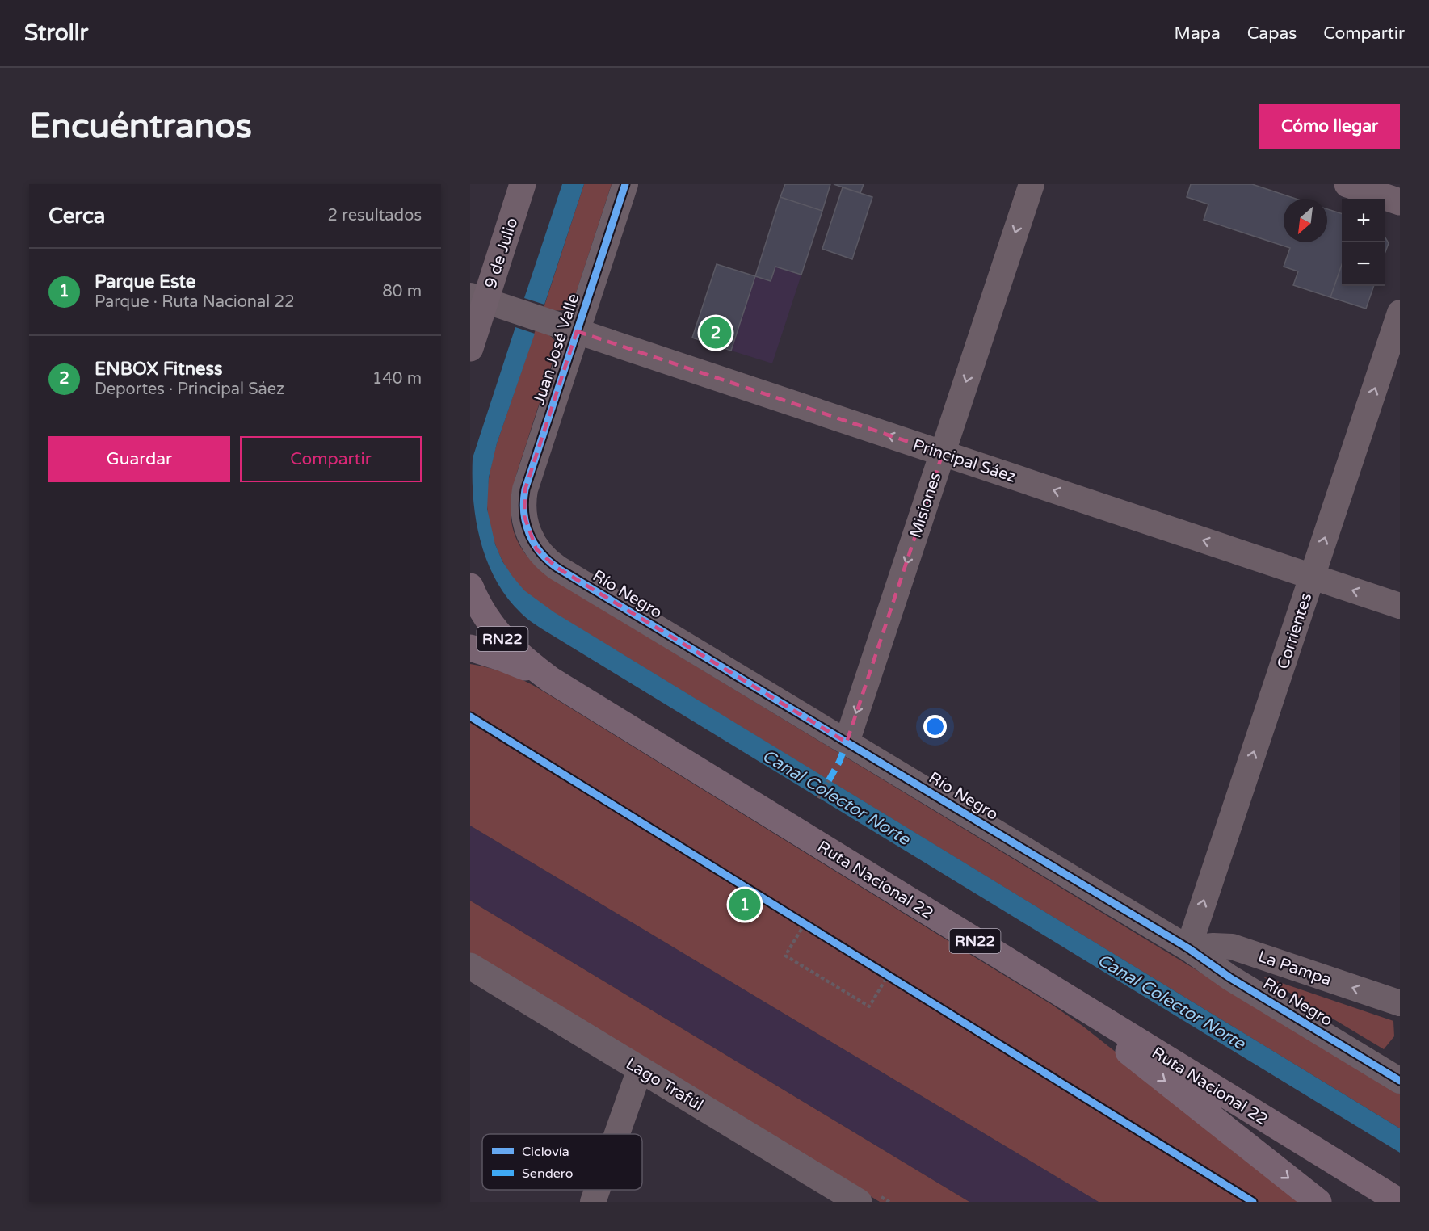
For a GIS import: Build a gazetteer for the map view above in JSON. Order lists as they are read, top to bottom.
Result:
{
  "streets": {
    "highway": ["RN22", "Ruta Nacional 22"],
    "main road": ["9 de Julio"],
    "street": [
      "Juan José Valle",
      "Principal Sáez",
      "Misiones",
      "Río Negro",
      "Corrientes",
      "La Pampa",
      "Lago Trafúl"
    ]
  },
  "crossings": [
    ["9 de Julio", "Principal Sáez"],
    ["Juan José Valle", "Principal Sáez"],
    ["Juan José Valle", "Río Negro"],
    ["Principal Sáez", "Misiones"],
    ["Principal Sáez", "Corrientes"],
    ["Misiones", "Río Negro"],
    ["Río Negro", "Corrientes"],
    ["Río Negro", "La Pampa"],
    ["Corrientes", "La Pampa"]
  ],
  "one_way": [
    "Principal Sáez",
    "Misiones",
    "Corrientes",
    "La Pampa"
  ],
  "water": ["Canal Colector Norte"],
  "legend": ["Ciclovía", "Sendero"],
  "north": "bottom left",
  "page": {
    "header": "Strollr",
    "nav": ["Mapa", "Capas", "Compartir"],
    "buttons": [
      "Cómo llegar",
      ["Guardar", "Compartir"]
    ],
    "title": "Encuéntranos",
    "heading": ["Cerca", "2 resultados"],
    "map_buttons": ["+", "−"],
    "list": [
      {
        "mark": "1",
        "name": "Parque Este",
        "note": "Parque · Ruta Nacional 22",
        "value": "80 m"
      },
      {
        "mark": "2",
        "name": "ENBOX Fitness",
        "note": "Deportes · Principal Sáez",
        "value": "140 m"
      }
    ],
    "pins": ["2", "1"]
  }
}
